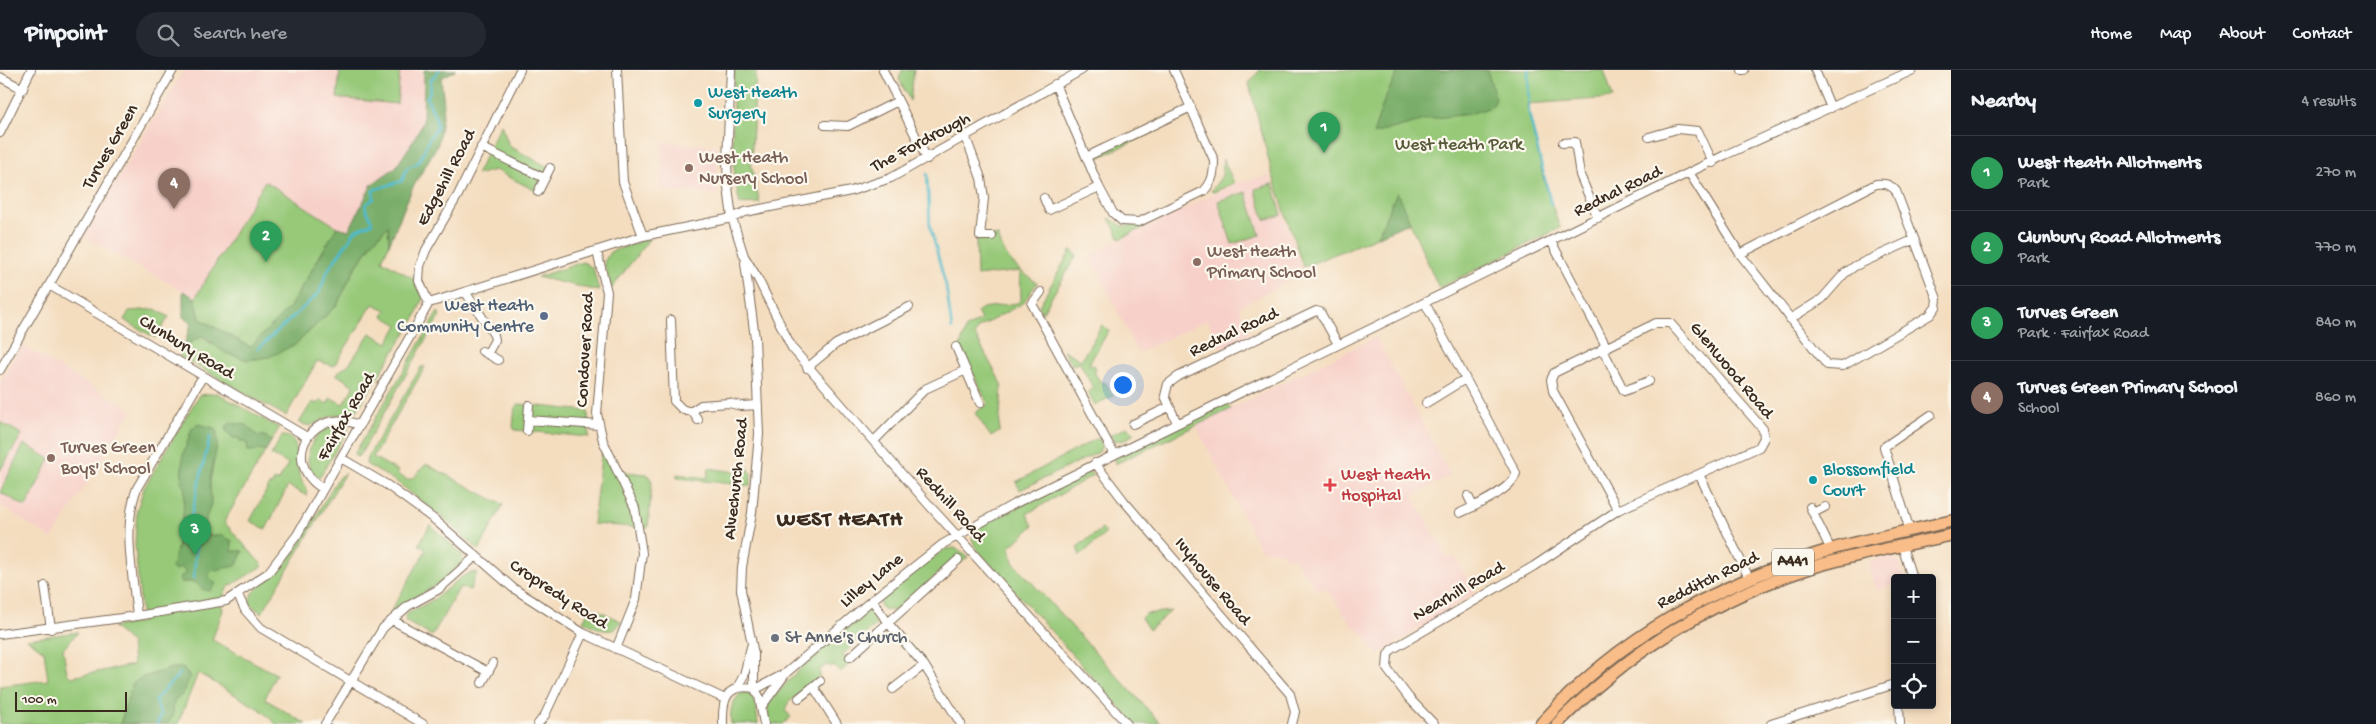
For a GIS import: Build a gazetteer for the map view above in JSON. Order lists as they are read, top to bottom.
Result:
{
  "streets": {
    "highway": ["A441", "Redditch Road"],
    "street": [
      "The Fordrough",
      "Turves Green",
      "Edgehill Road",
      "Rednal Road",
      "Clunbury Road",
      "Condover Road",
      "Glenwood Road",
      "Fairfax Road",
      "Alvechurch Road",
      "Redhill Road",
      "Lilley Lane",
      "Ivyhouse Road",
      "Nearhill Road",
      "Cropredy Road"
    ]
  },
  "crossings": [
    ["The Fordrough", "Redhill Road"],
    ["Turves Green", "Clunbury Road"],
    ["Edgehill Road", "Fairfax Road"],
    ["Rednal Road", "Redhill Road"],
    ["Rednal Road", "Lilley Lane"],
    ["Rednal Road", "Ivyhouse Road"],
    ["Condover Road", "Cropredy Road"],
    ["Fairfax Road", "Cropredy Road"],
    ["Alvechurch Road", "Redhill Road"],
    ["Alvechurch Road", "Lilley Lane"],
    ["Redhill Road", "Lilley Lane"]
  ],
  "districts": ["WEST HEATH"],
  "parks": ["West Heath Park"],
  "places": {
    "other": [
      "West Heath Surgery",
      "West Heath Nursery School",
      "West Heath Primary School",
      "West Heath Community Centre",
      "Turves Green Boys' School",
      "Blossomfield Court",
      "St Anne's Church"
    ],
    "health": ["West Heath Hospital"]
  },
  "scale_bar": "100 m",
  "page": {
    "header": "Pinpoint",
    "search": "Search here",
    "nav": [
      "Home",
      "Map",
      "About",
      "Contact"
    ],
    "heading": ["Nearby", "4 results"],
    "pins": [
      "1",
      "4",
      "2",
      "3"
    ],
    "list": [
      {
        "mark": "1",
        "name": "West Heath Allotments",
        "note": "Park",
        "value": "270 m"
      },
      {
        "mark": "2",
        "name": "Clunbury Road Allotments",
        "note": "Park",
        "value": "770 m"
      },
      {
        "mark": "3",
        "name": "Turves Green",
        "note": "Park · Fairfax Road",
        "value": "840 m"
      },
      {
        "mark": "4",
        "name": "Turves Green Primary School",
        "note": "School",
        "value": "860 m"
      }
    ],
    "map_buttons": ["+", "−"],
    "scale": "100 m"
  }
}
